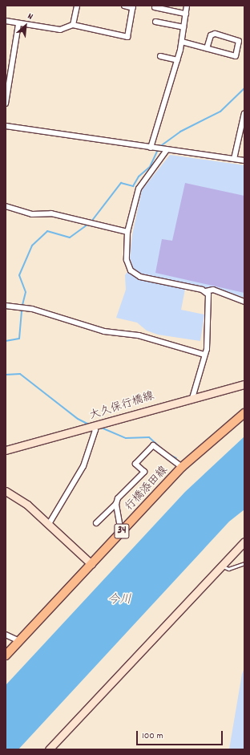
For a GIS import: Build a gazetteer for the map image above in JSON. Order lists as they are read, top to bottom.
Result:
{
  "streets": {
    "main road": ["大久保行橋線", "行橋添田線", "34"]
  },
  "water": ["今川"],
  "scale_bar": "100 m",
  "north": "top right"
}
